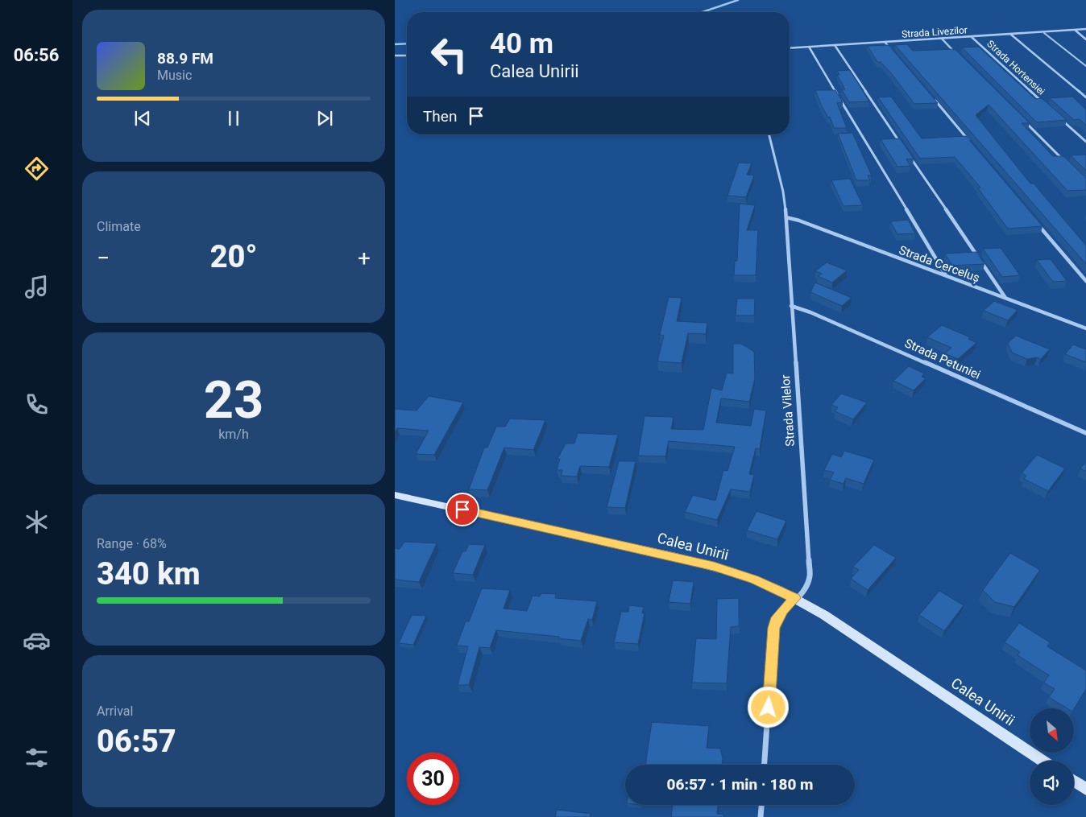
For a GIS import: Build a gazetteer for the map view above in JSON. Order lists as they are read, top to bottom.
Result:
{
  "streets": {
    "main road": ["Calea Unirii"],
    "street": [
      "Strada Livezilor",
      "Strada Hortensiei",
      "Strada Cerceluș",
      "Strada Petuniei",
      "Strada Vilelor"
    ]
  },
  "crossings": [
    ["Strada Livezilor", "Strada Hortensiei"],
    ["Strada Cerceluș", "Strada Vilelor"],
    ["Strada Petuniei", "Strada Vilelor"],
    ["Strada Vilelor", "Calea Unirii"]
  ],
  "north": "bottom right",
  "page": {
    "tabs": "06:56",
    "turn": ["40 m", "Calea Unirii"],
    "song": ["88.9 FM", "Music"],
    "then": "Then",
    "tile": [
      "Climate",
      ["23", "km/h"],
      ["Range · 68%", "340 km"],
      ["Arrival", "06:57"]
    ],
    "heat": ["−", "20°", "+"],
    "limit": "30",
    "trip": "06:57 · 1 min · 180 m"
  }
}
